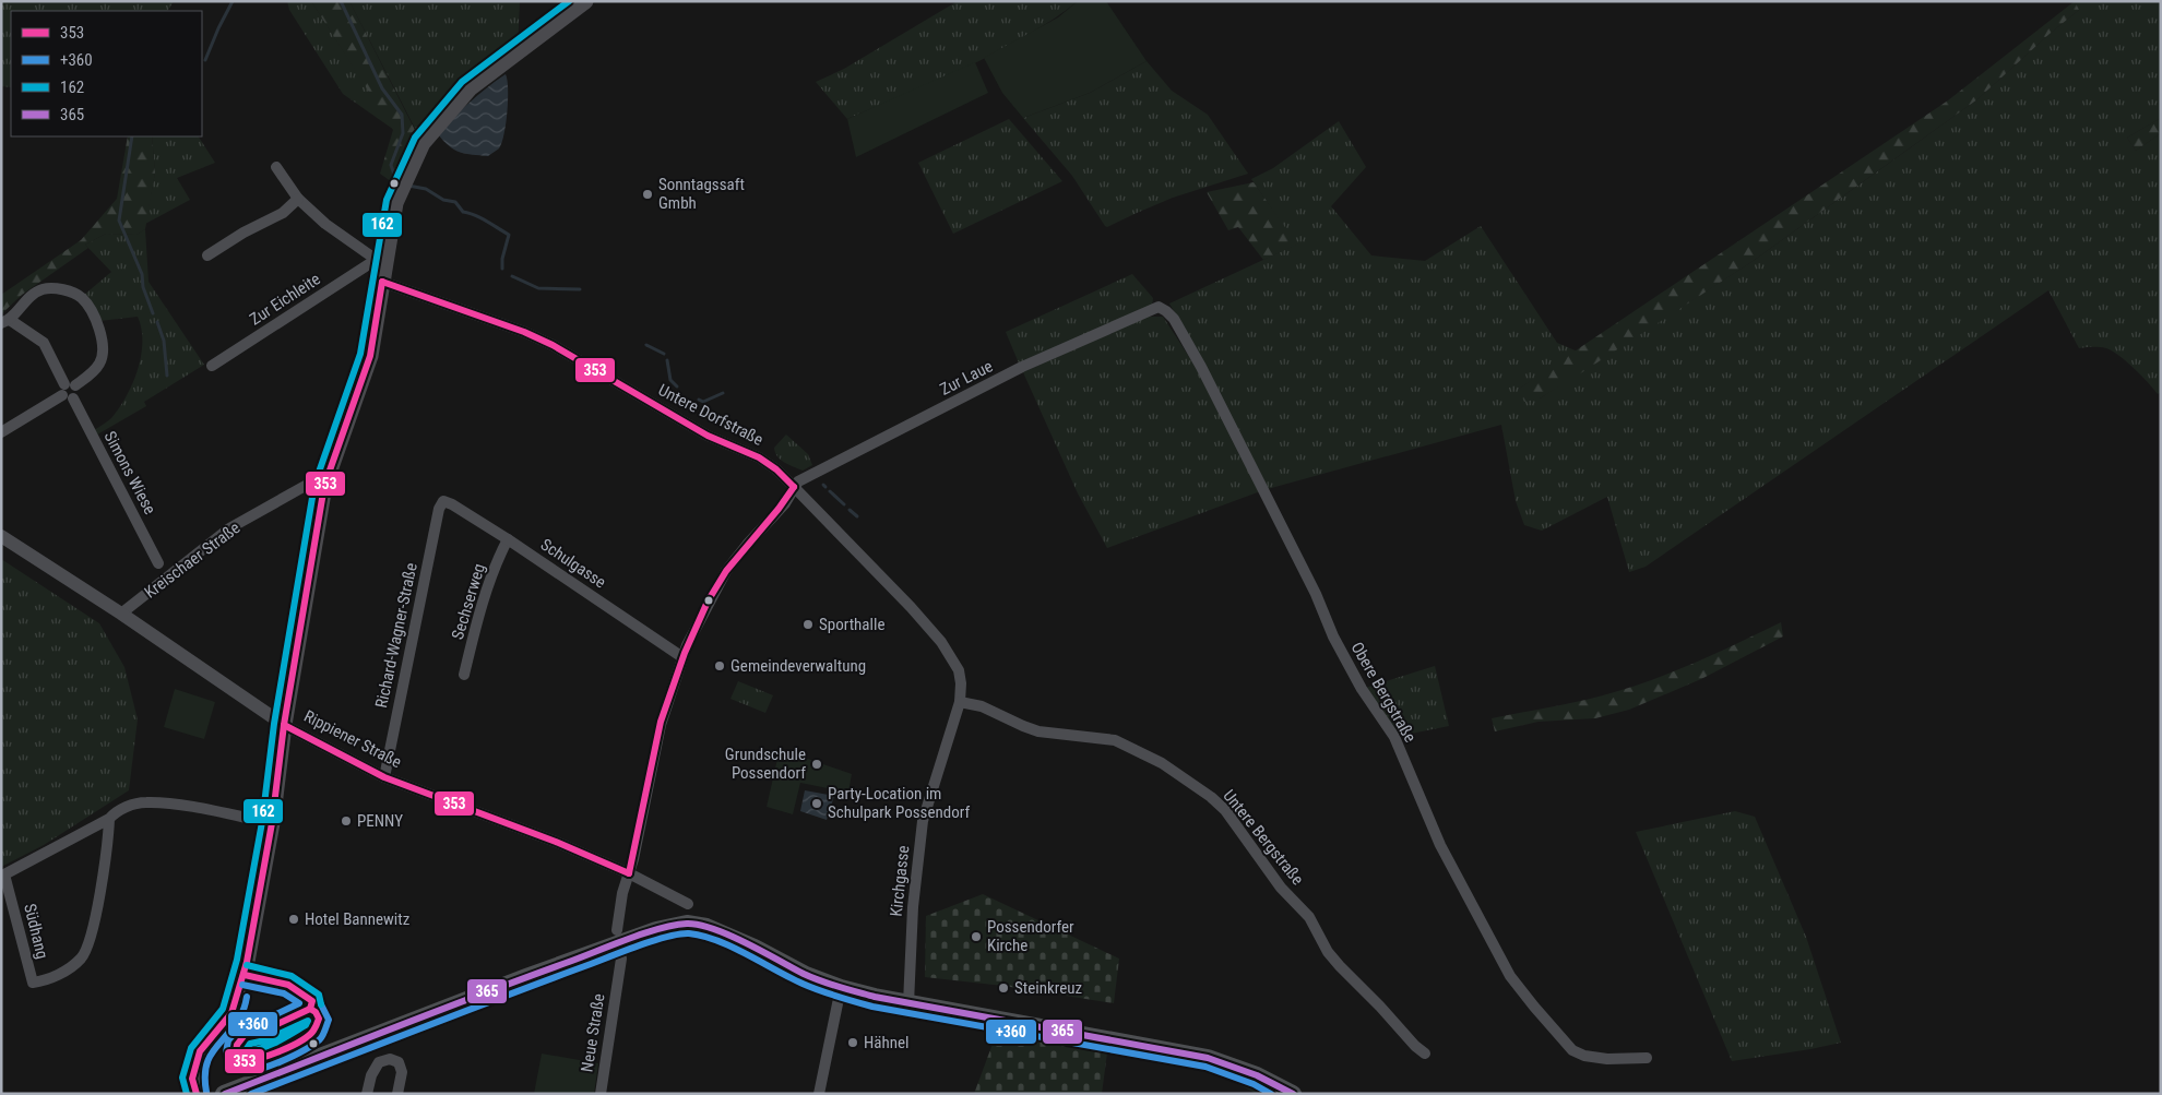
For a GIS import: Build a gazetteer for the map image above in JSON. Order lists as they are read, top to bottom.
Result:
{
  "streets": {
    "street": [
      "Zur Eichleite",
      "Zur Laue",
      "Untere Dorfstraße",
      "Simons Wiese",
      "Kreischaer Straße",
      "Schulgasse",
      "Sechserweg",
      "Richard-Wagner-Straße",
      "Obere Bergstraße",
      "Rippiener Straße",
      "Untere Bergstraße",
      "Kirchgasse",
      "Südhang",
      "Neue Straße"
    ]
  },
  "crossings": [
    ["Zur Eichleite", "Untere Dorfstraße"],
    ["Zur Laue", "Untere Dorfstraße"],
    ["Zur Laue", "Obere Bergstraße"],
    ["Zur Laue", "Neue Straße"],
    ["Untere Dorfstraße", "Untere Bergstraße"],
    ["Untere Dorfstraße", "Kirchgasse"],
    ["Untere Dorfstraße", "Neue Straße"],
    ["Kreischaer Straße", "Rippiener Straße"],
    ["Schulgasse", "Sechserweg"],
    ["Schulgasse", "Richard-Wagner-Straße"],
    ["Schulgasse", "Neue Straße"],
    ["Richard-Wagner-Straße", "Rippiener Straße"],
    ["Rippiener Straße", "Neue Straße"],
    ["Untere Bergstraße", "Kirchgasse"]
  ],
  "places": [
    "Sonntagssaft Gmbh",
    "Sporthalle",
    "Gemeindeverwaltung",
    "Grundschule Possendorf",
    "Party-Location im Schulpark Possendorf",
    "PENNY",
    "Hotel Bannewitz",
    "Possendorfer Kirche",
    "Steinkreuz",
    "Hähnel"
  ],
  "lines": [
    "transit line 162",
    "transit line 353",
    "transit line 365",
    "transit line +360"
  ],
  "legend": [
    "353",
    "+360",
    "162",
    "365"
  ]
}
